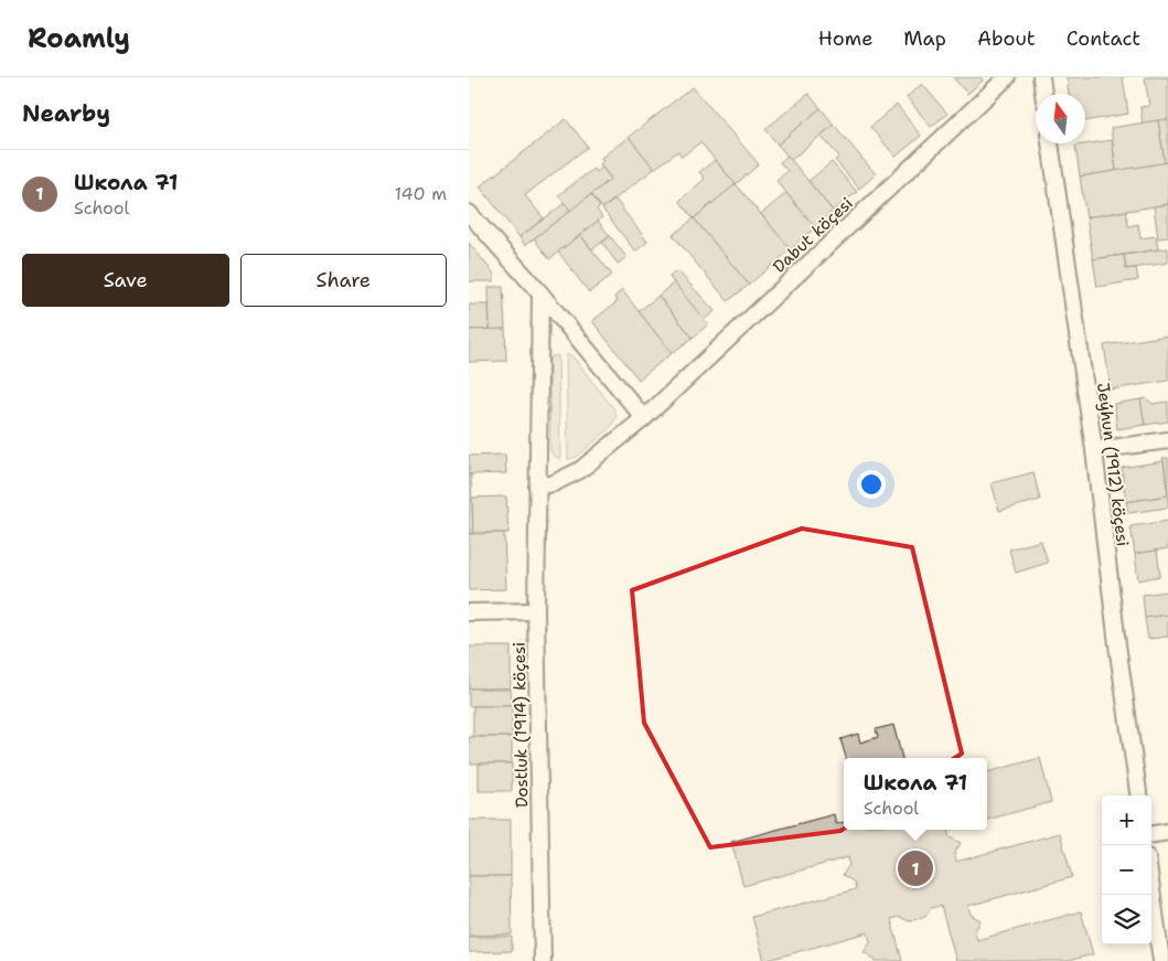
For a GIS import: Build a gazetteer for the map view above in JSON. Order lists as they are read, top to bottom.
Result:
{
  "streets": {
    "street": ["Dabut köçesi", "Jeýhun (1912) köçesi", "Dostluk (1914) köçesi"]
  },
  "crossings": [
    ["Dabut köçesi", "Dostluk (1914) köçesi"]
  ],
  "north": "top",
  "page": {
    "header": "Roamly",
    "nav": [
      "Home",
      "Map",
      "About",
      "Contact"
    ],
    "heading": "Nearby",
    "list": [
      {
        "mark": "1",
        "name": "Школа 71",
        "note": "School",
        "value": "140 m"
      }
    ],
    "buttons": ["Save", "Share"],
    "popup": ["Школа 71", "School"],
    "map_buttons": ["+", "−"],
    "pins": "1"
  }
}
